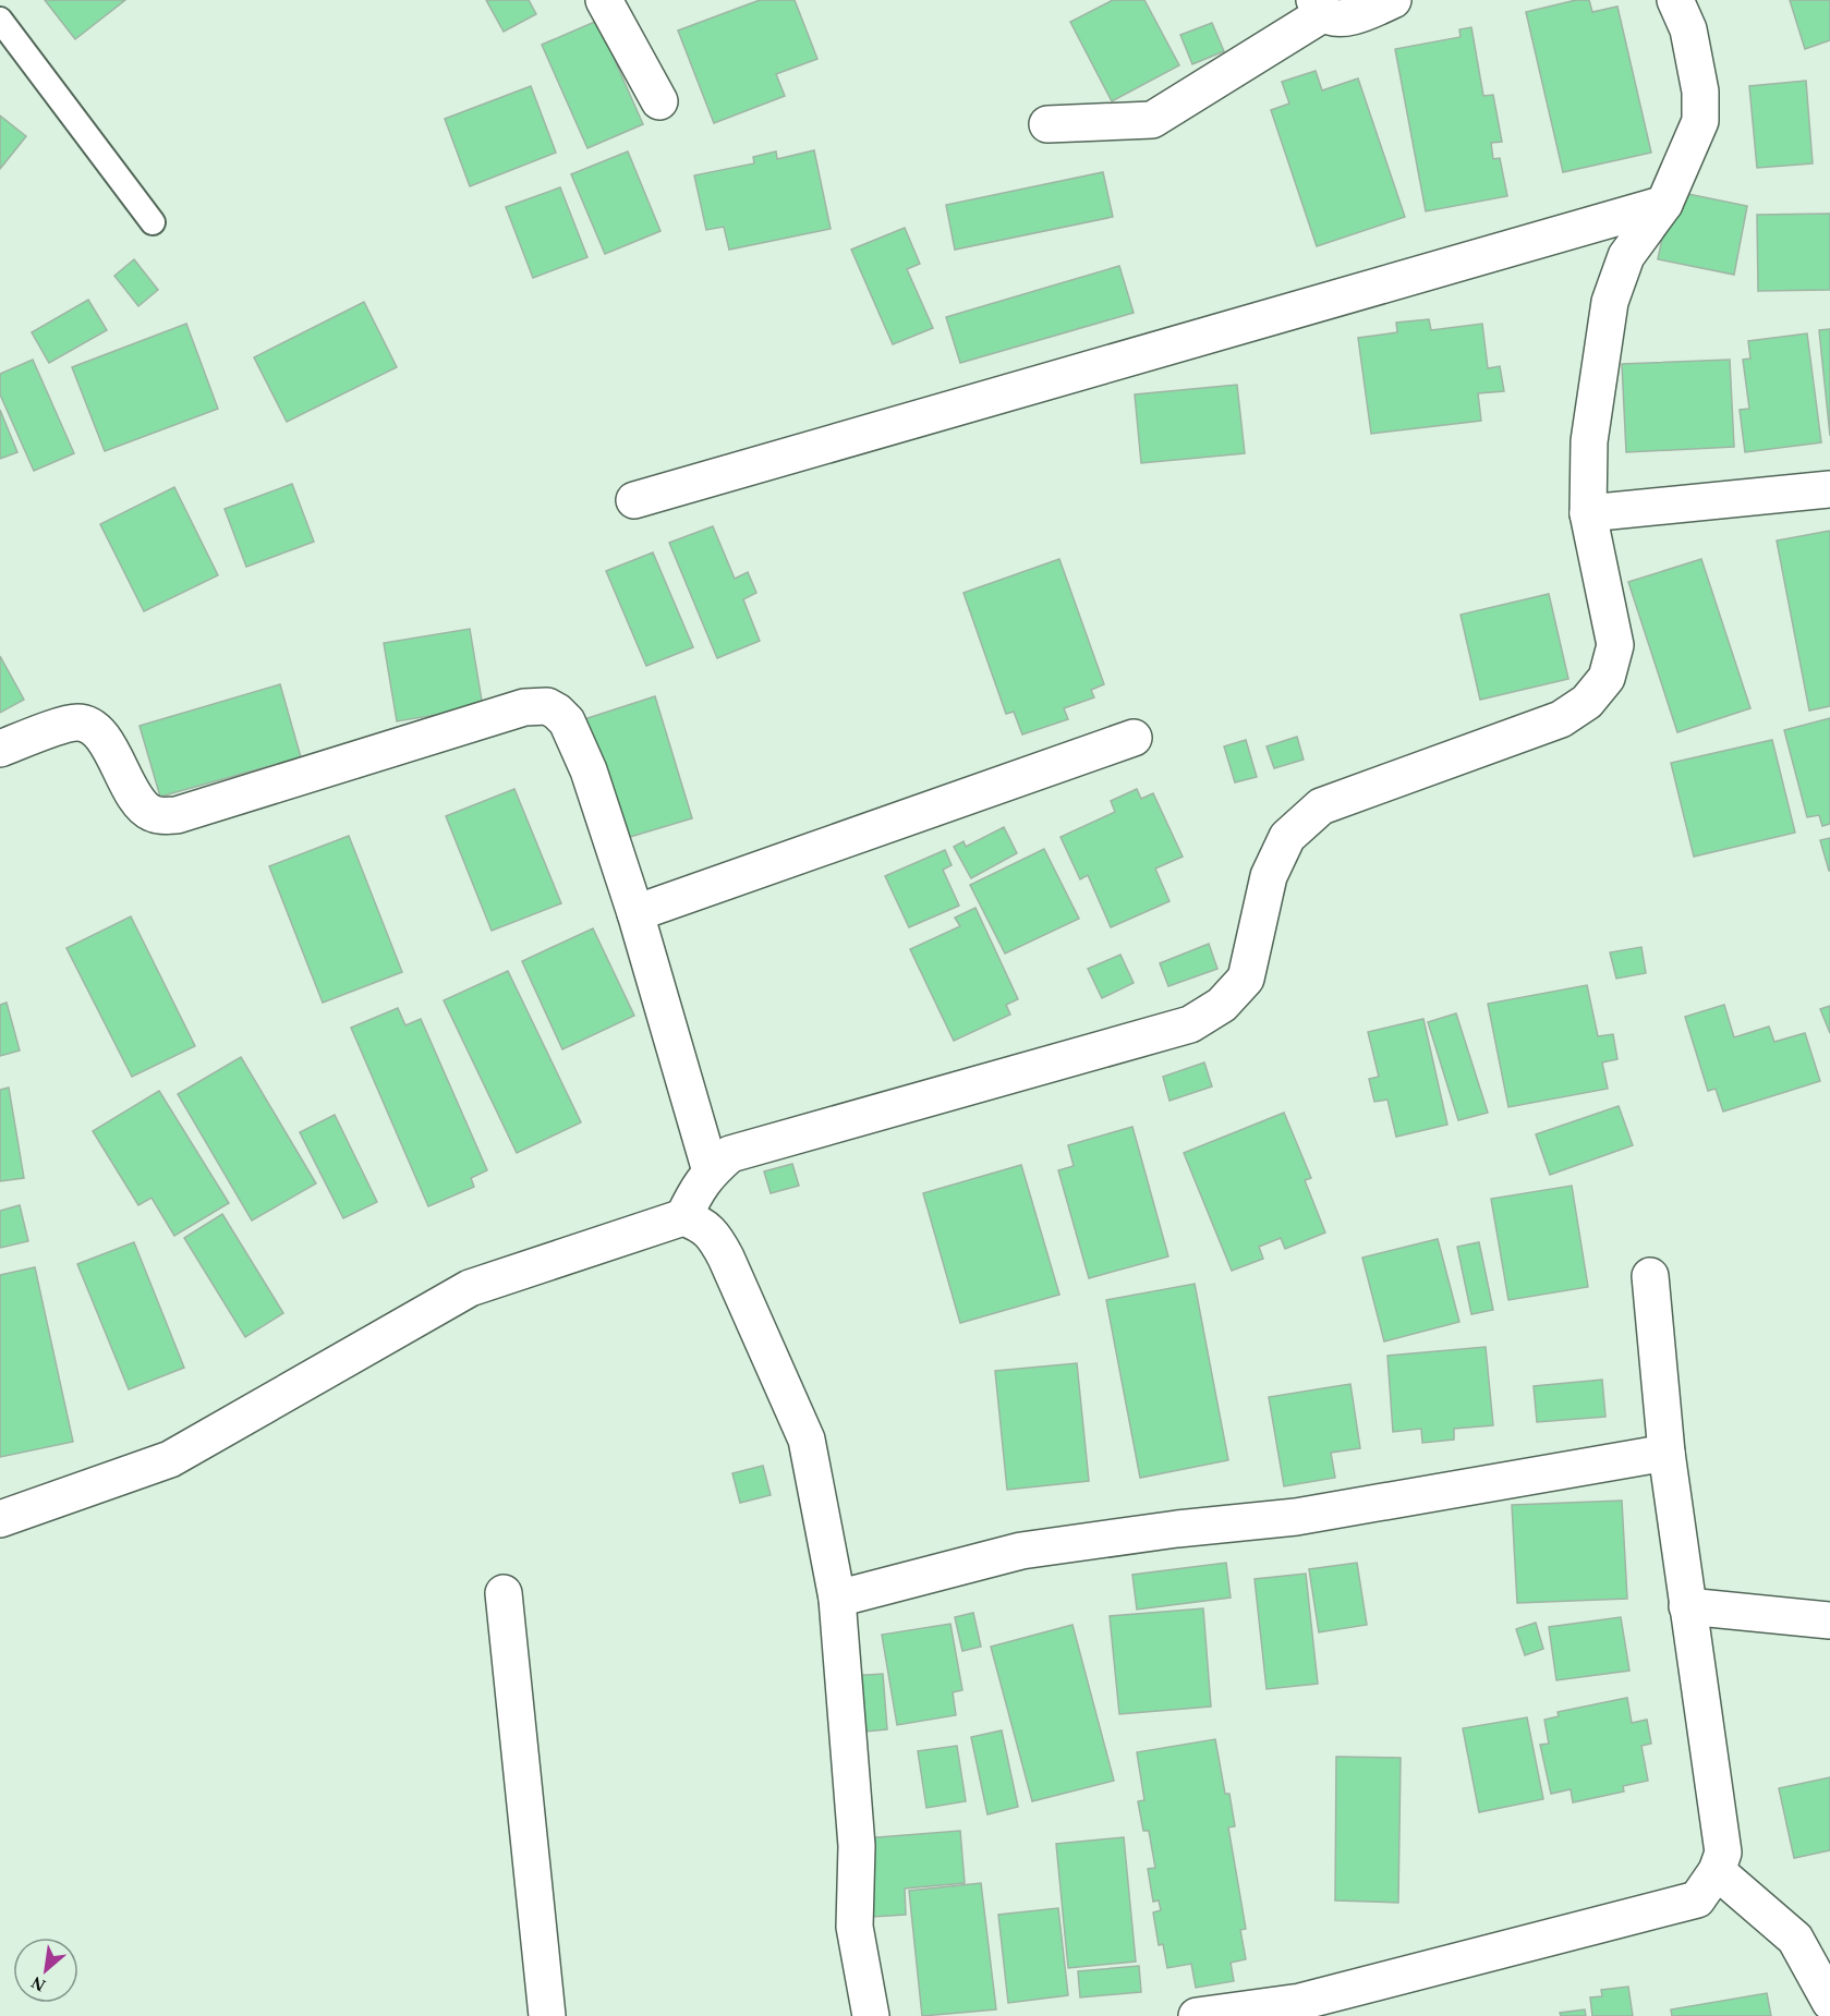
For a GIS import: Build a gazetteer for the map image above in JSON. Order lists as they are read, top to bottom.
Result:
{
  "north": "bottom left"
}
